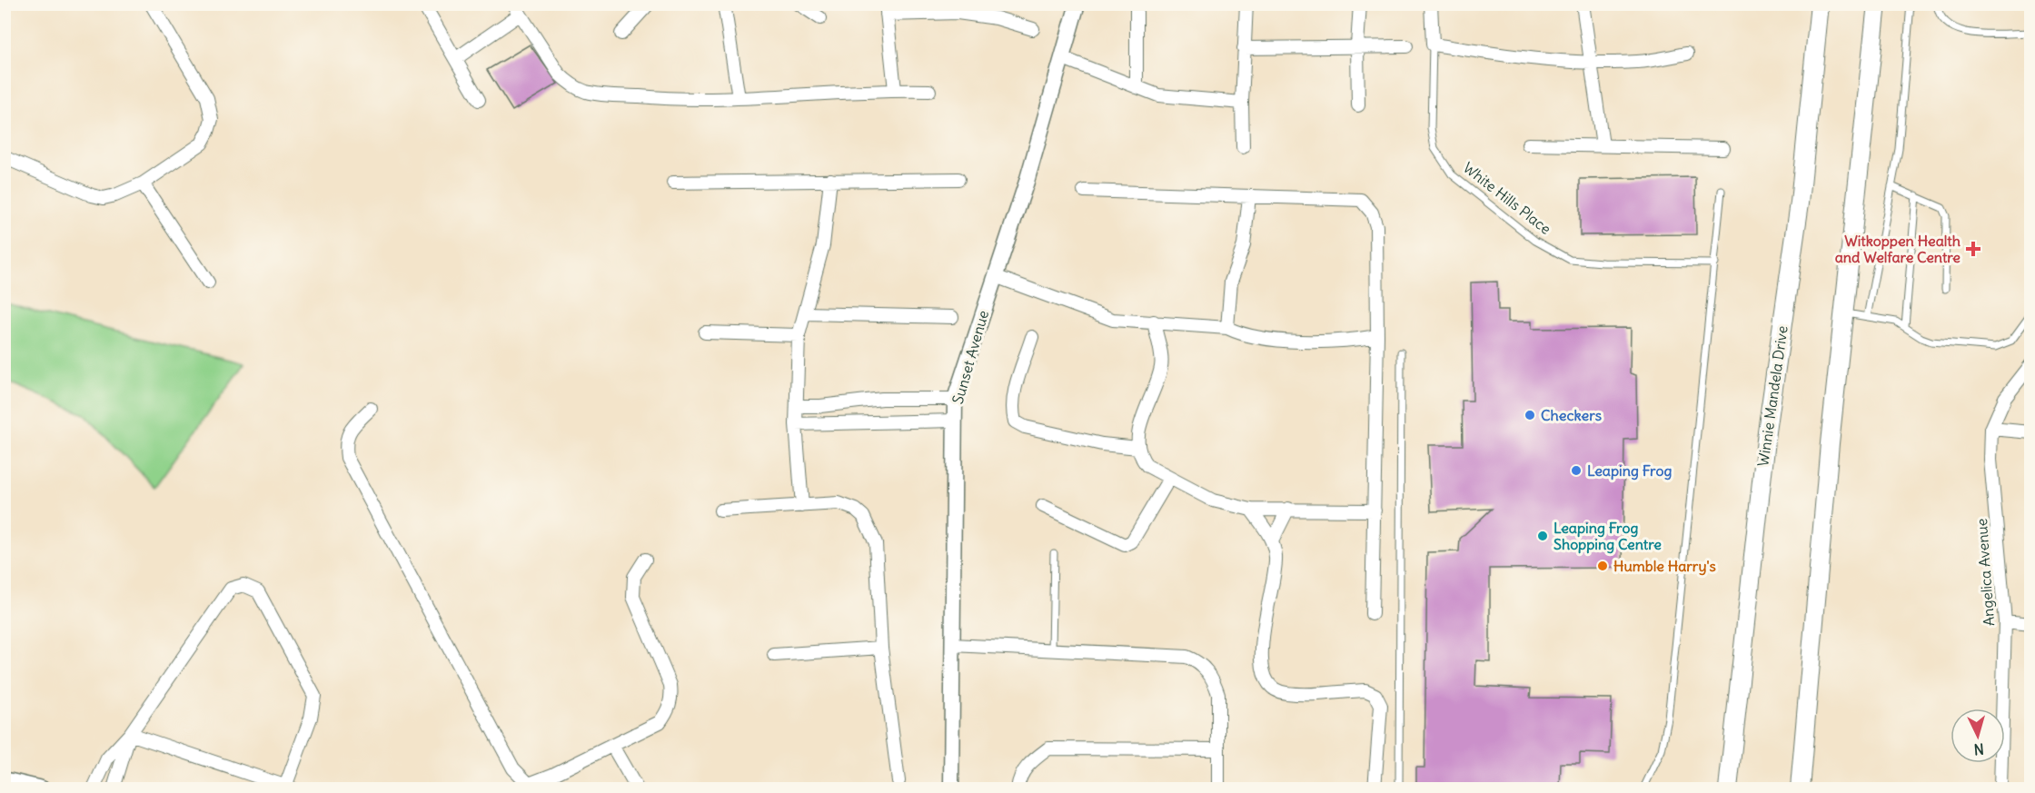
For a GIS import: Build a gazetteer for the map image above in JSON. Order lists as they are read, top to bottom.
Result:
{
  "streets": {
    "main road": ["Winnie Mandela Drive"],
    "street": ["White Hills Place", "Sunset Avenue", "Angelica Avenue"]
  },
  "places": {
    "health": ["Witkoppen Health and Welfare Centre"],
    "other": [
      "Checkers",
      "Leaping Frog",
      "Leaping Frog Shopping Centre",
      "Humble Harry's"
    ]
  },
  "north": "bottom"
}
